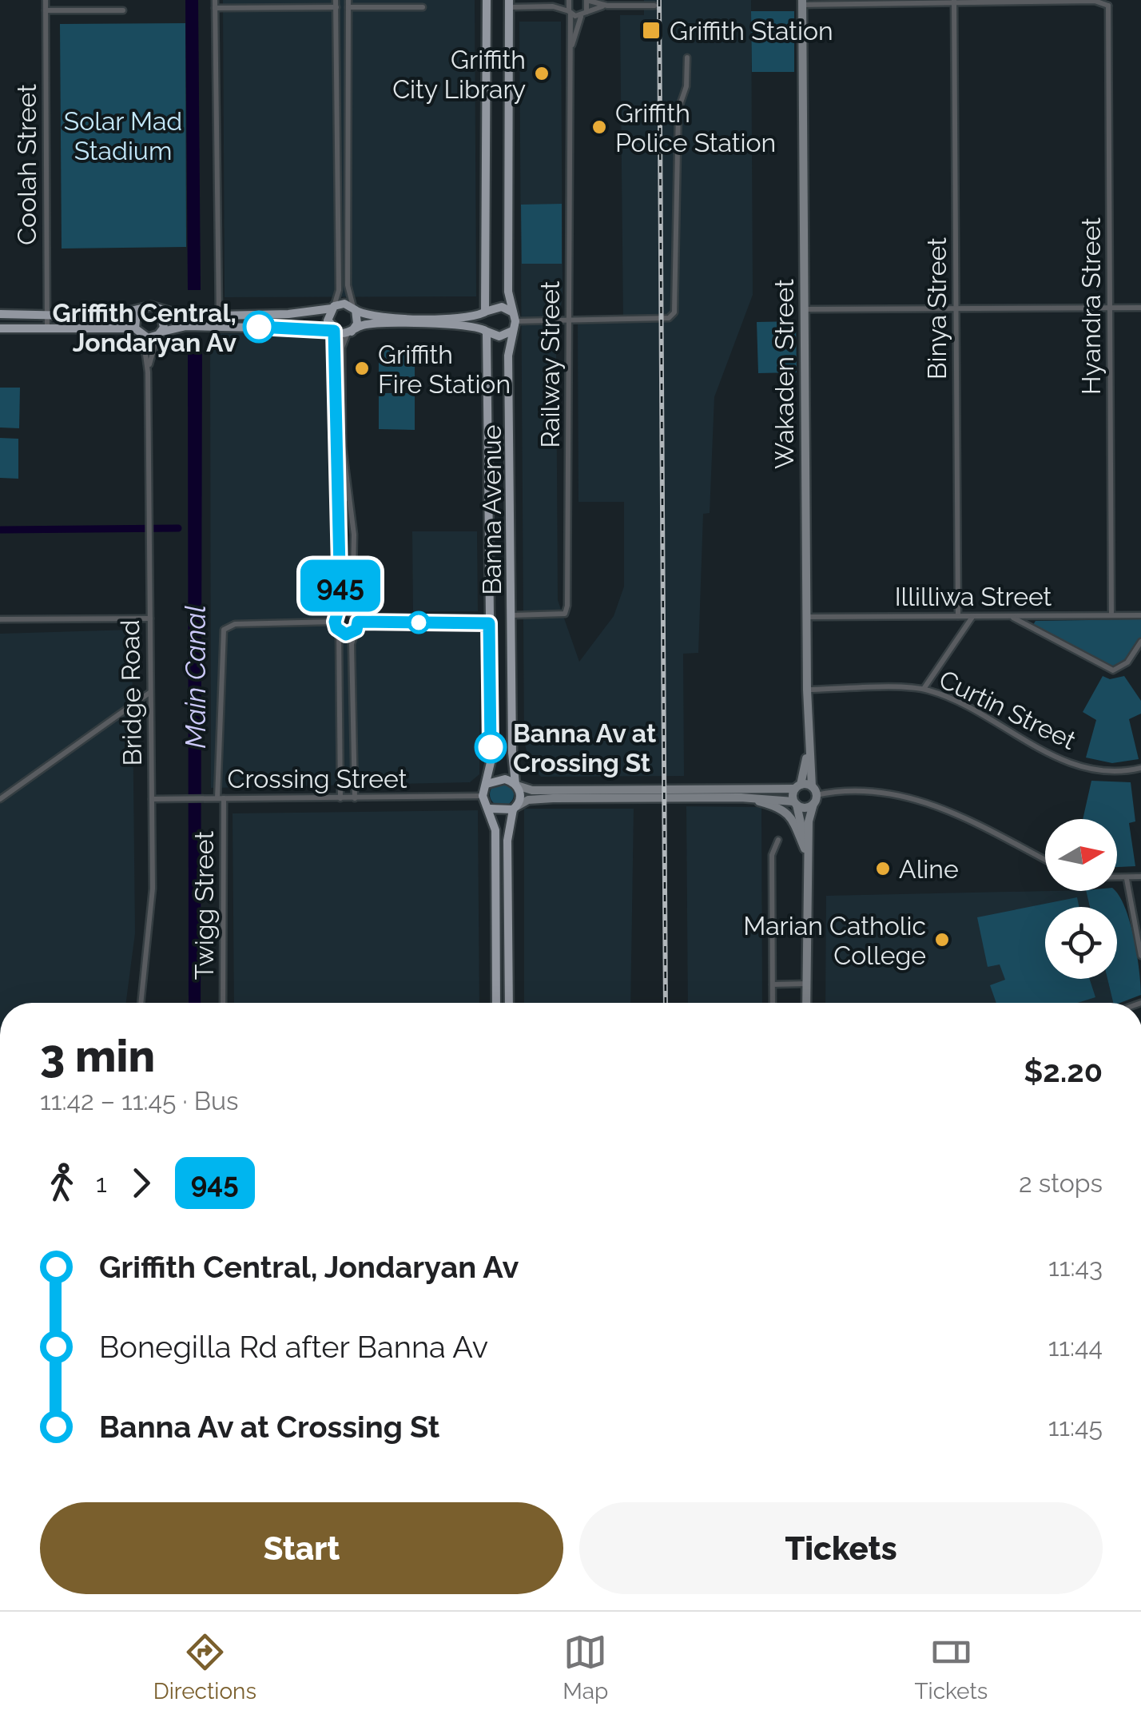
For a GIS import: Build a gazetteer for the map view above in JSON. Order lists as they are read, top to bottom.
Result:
{
  "streets": {
    "main road": ["Wakaden Street", "Banna Avenue"],
    "street": [
      "Coolah Street",
      "Hyandra Street",
      "Binya Street",
      "Railway Street",
      "Illilliwa Street",
      "Bridge Road",
      "Curtin Street",
      "Crossing Street",
      "Twigg Street"
    ]
  },
  "crossings": [
    ["Hyandra Street", "Illilliwa Street"],
    ["Binya Street", "Illilliwa Street"],
    ["Railway Street", "Banna Avenue"],
    ["Wakaden Street", "Illilliwa Street"],
    ["Wakaden Street", "Curtin Street"],
    ["Banna Avenue", "Crossing Street"],
    ["Bridge Road", "Crossing Street"],
    ["Crossing Street", "Twigg Street"]
  ],
  "water": ["Main Canal"],
  "parks": ["Solar Mad Stadium"],
  "places": {
    "transit": ["Griffith Station"],
    "other": [
      "Griffith City Library",
      "Griffith Police Station",
      "Griffith Central, Jondaryan Av",
      "Griffith Fire Station",
      "Banna Av at Crossing St",
      "Aline",
      "Marian Catholic College"
    ]
  },
  "lines": ["bus line 945"],
  "north": "right",
  "page": {
    "on_map": "945",
    "heading": ["3 min", "11:42 – 11:45 · Bus", "$2.20"],
    "legs": ["1", "945", "2 stops"],
    "list": [
      {
        "name": "Griffith Central, Jondaryan Av",
        "value": "11:43"
      },
      {
        "name": "Bonegilla Rd after Banna Av",
        "value": "11:44"
      },
      {
        "name": "Banna Av at Crossing St",
        "value": "11:45"
      }
    ],
    "buttons": ["Start", "Tickets"],
    "tabs": ["Directions", "Map", "Tickets"]
  }
}
